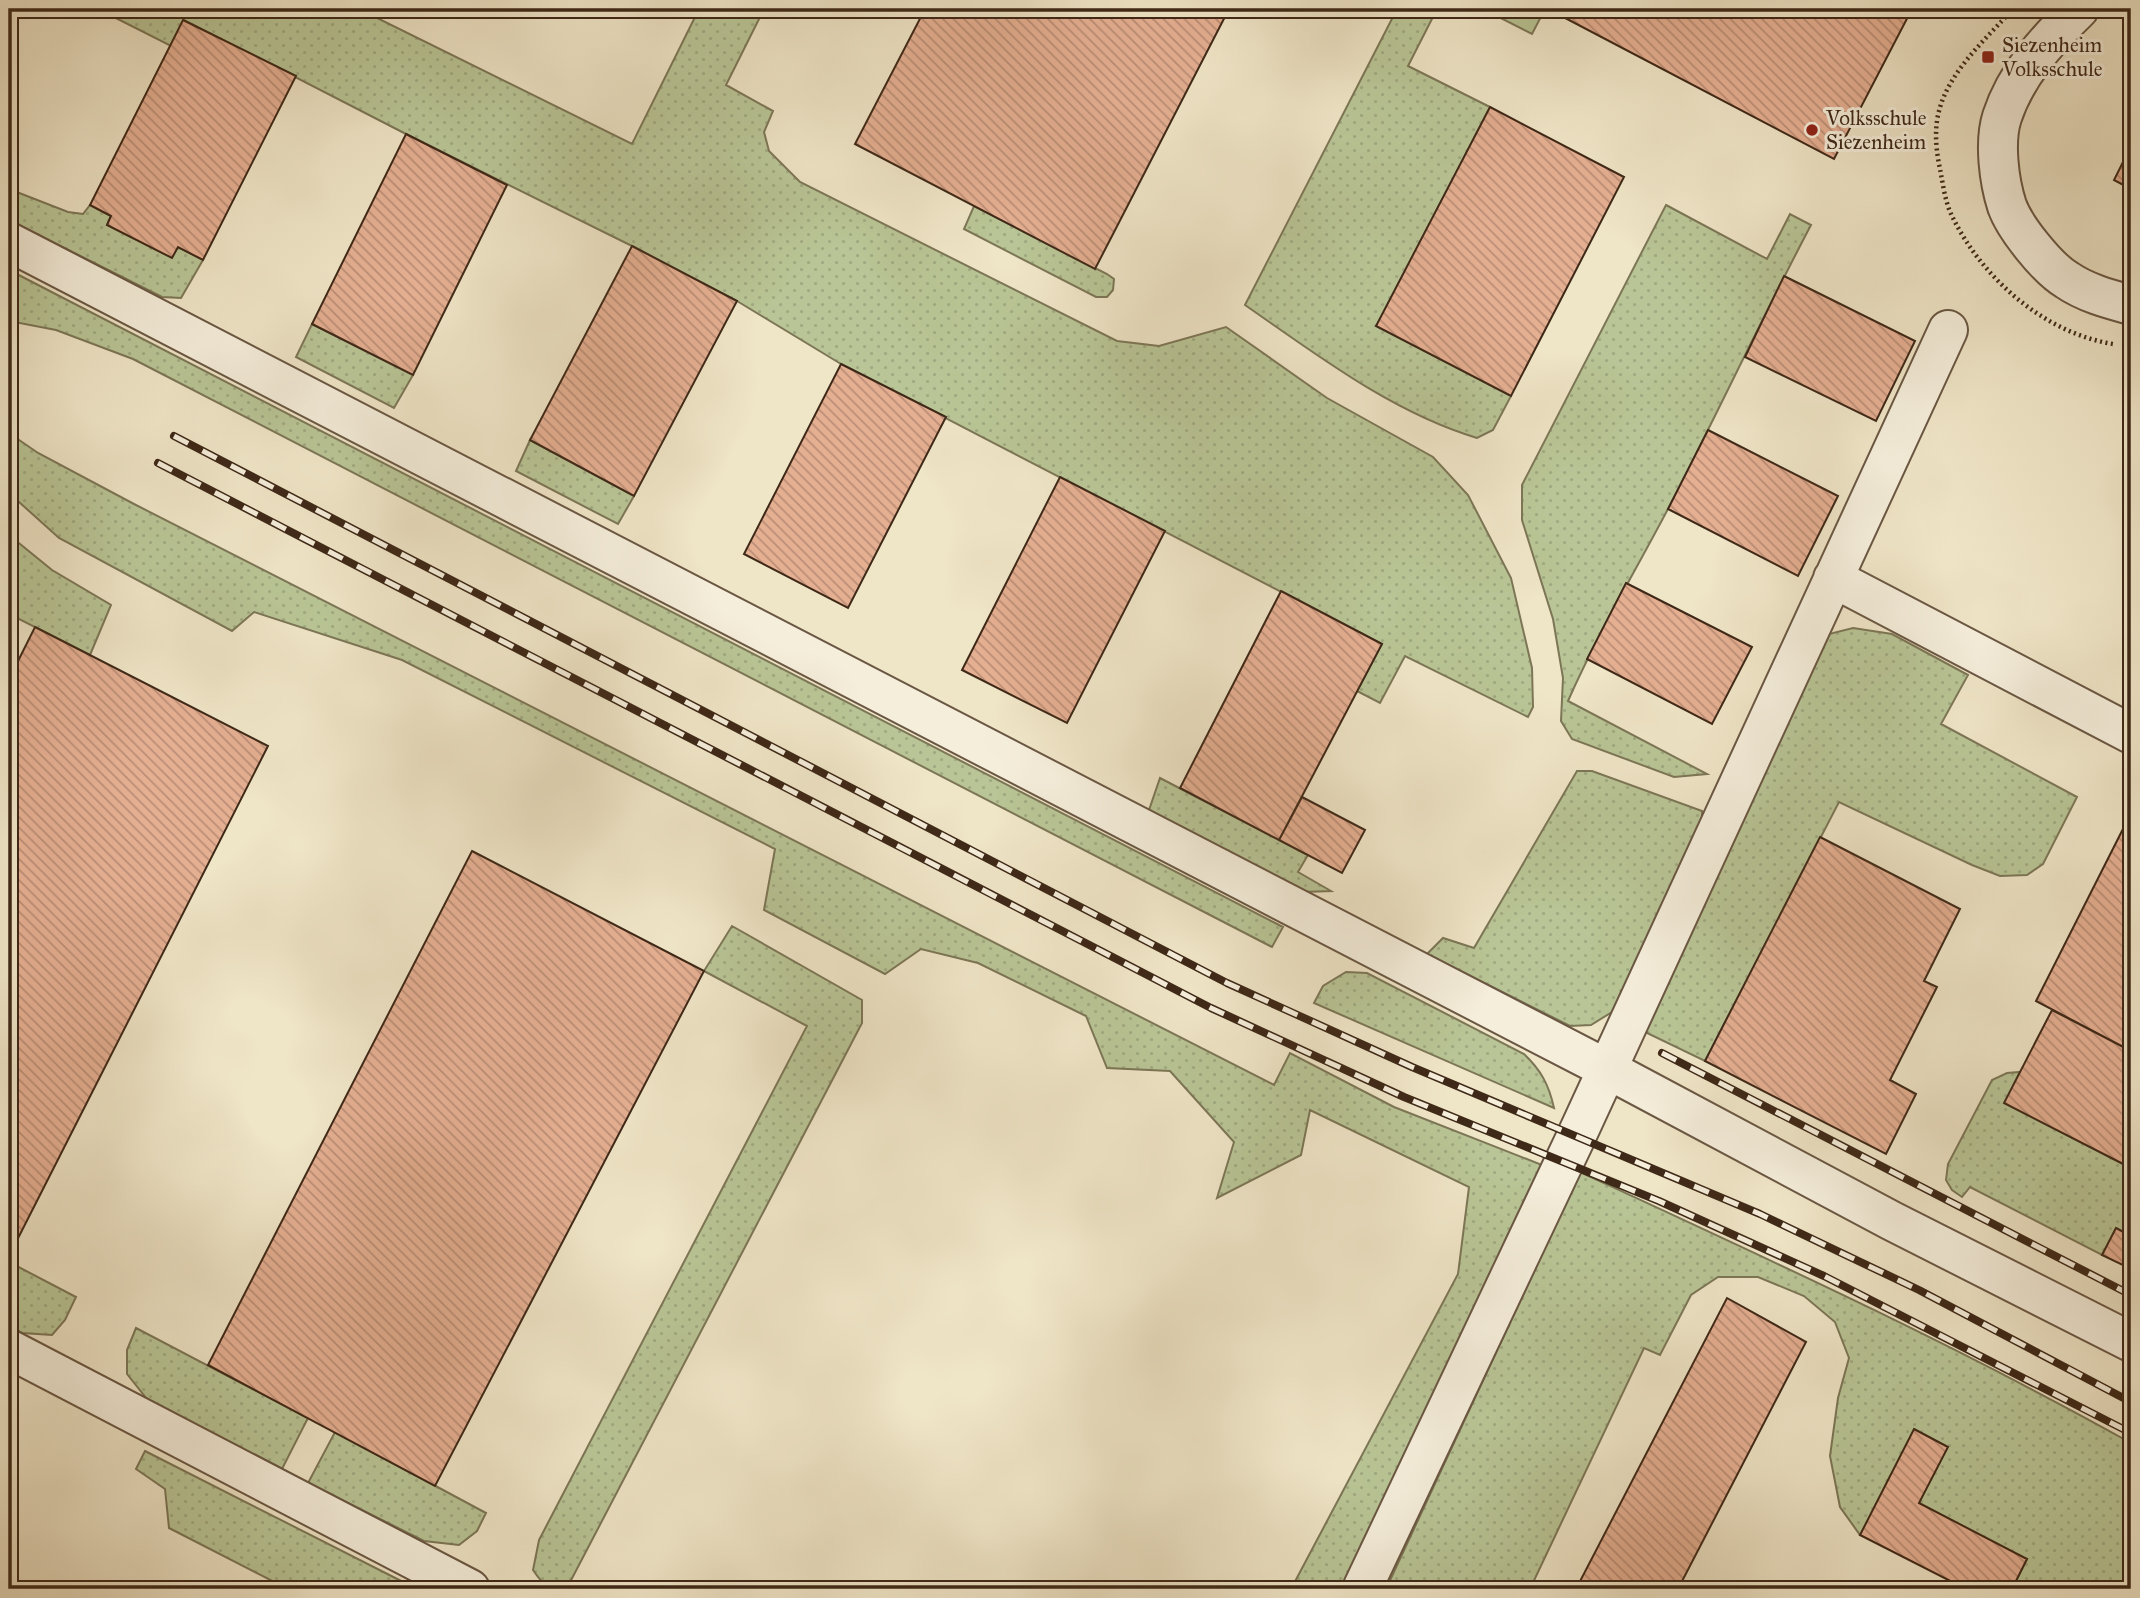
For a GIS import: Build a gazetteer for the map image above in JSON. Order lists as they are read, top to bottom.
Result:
{
  "places": {
    "transit": ["Siezenheim Volksschule"],
    "other": ["Volksschule Siezenheim"]
  }
}
